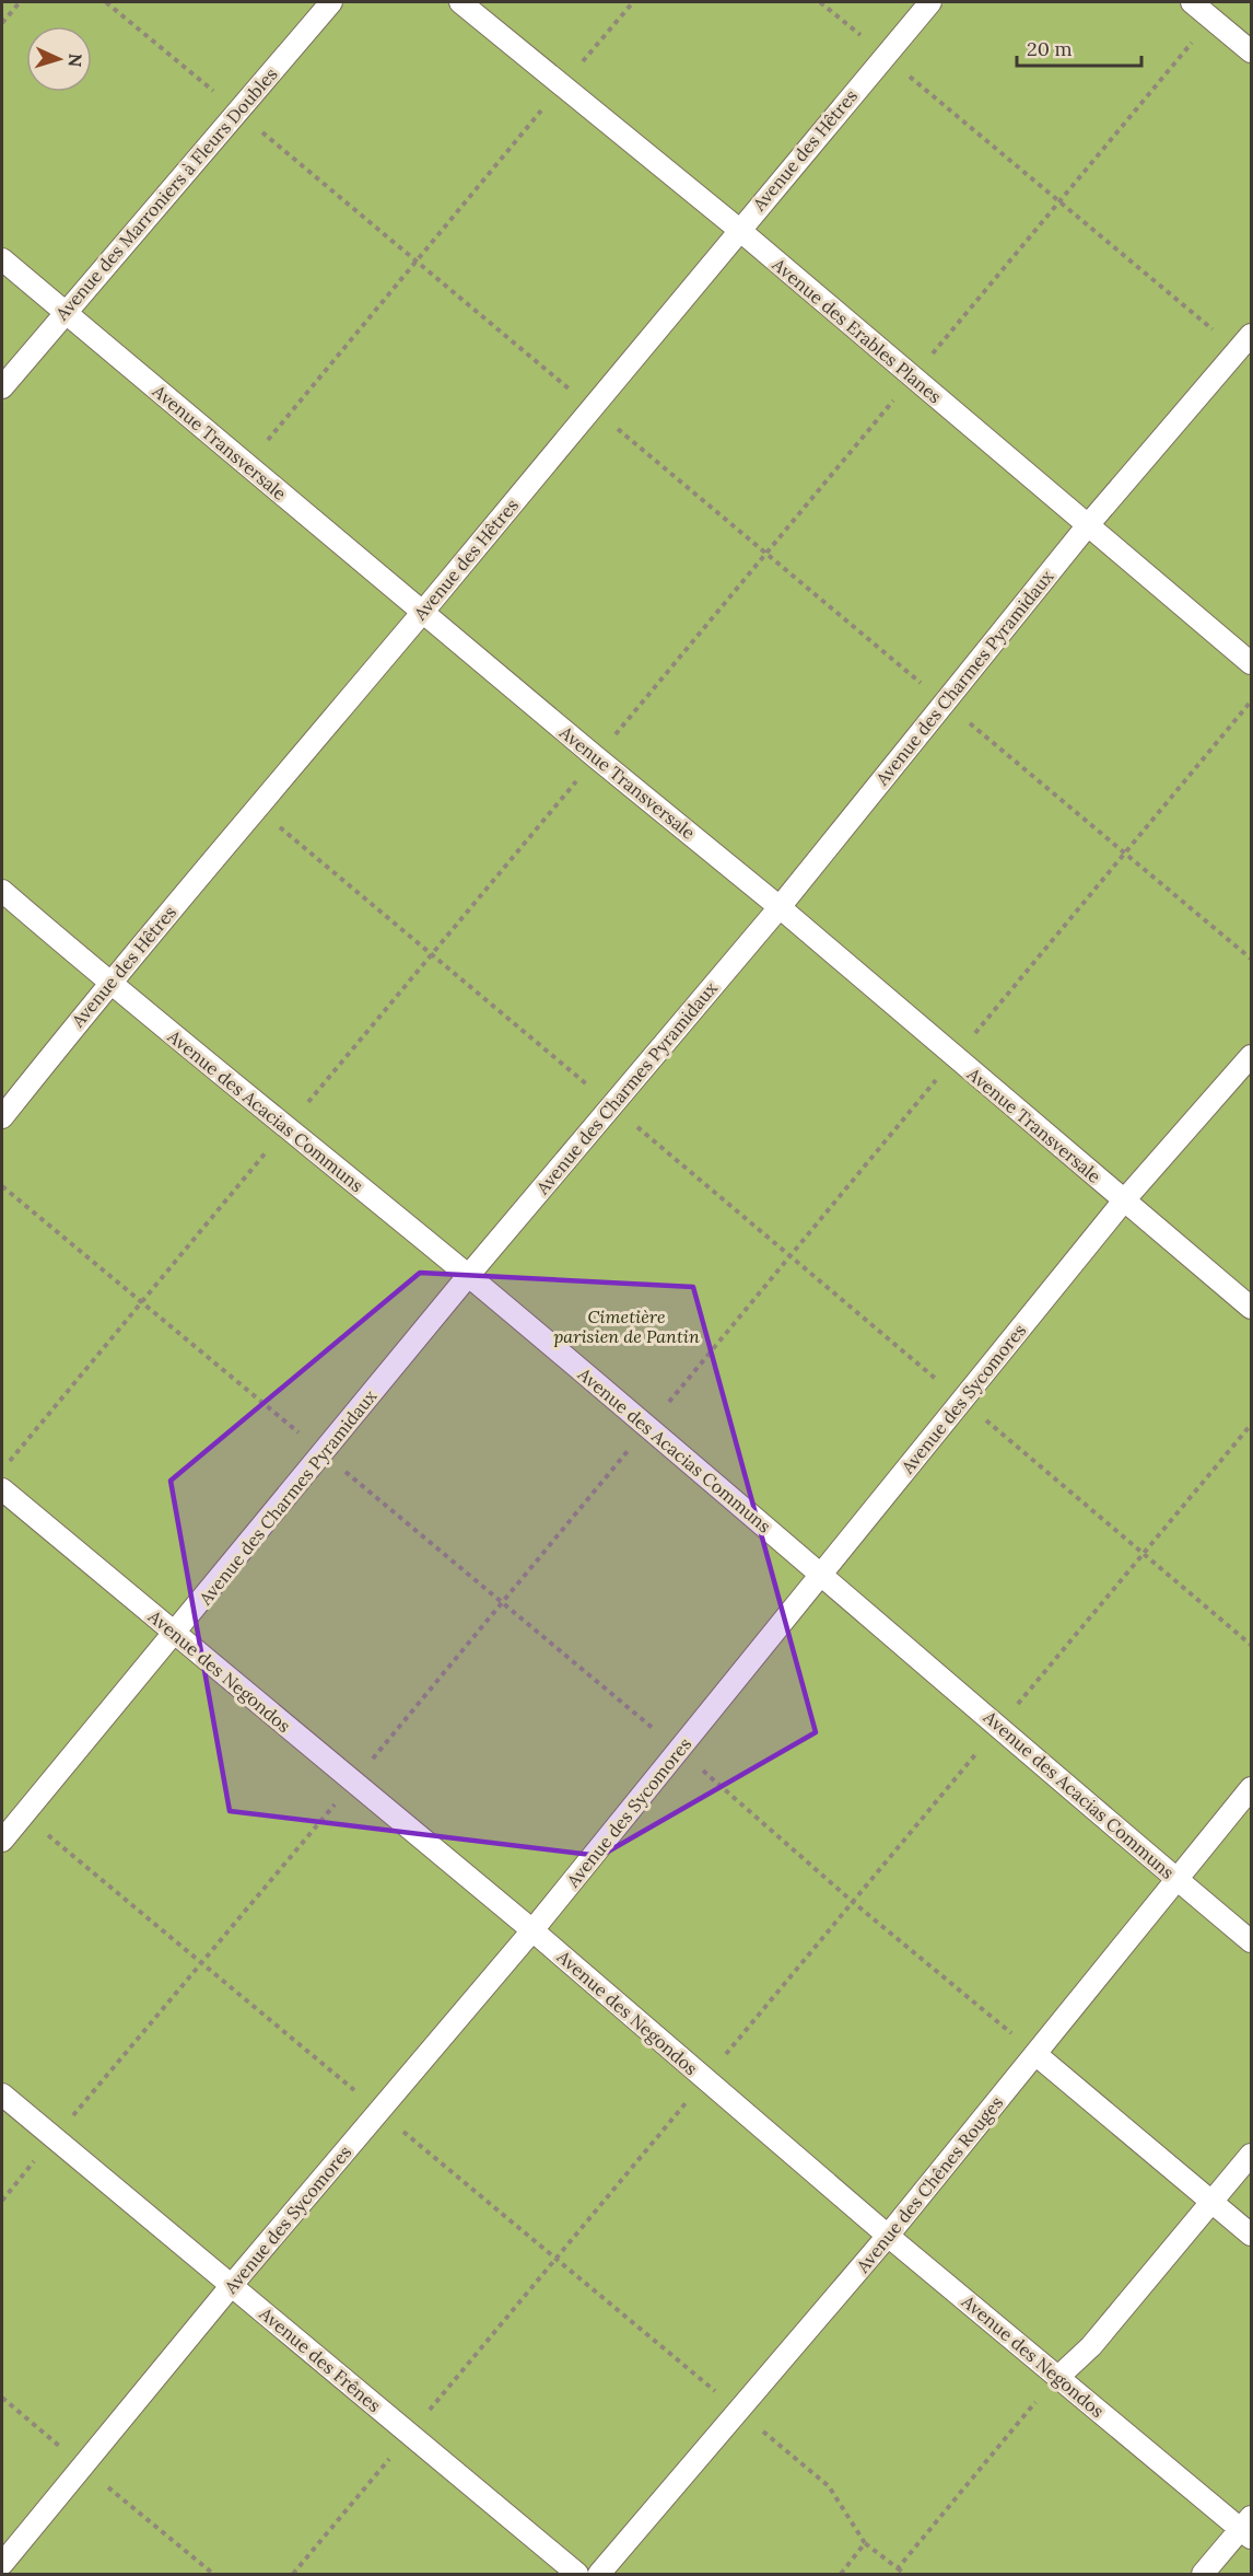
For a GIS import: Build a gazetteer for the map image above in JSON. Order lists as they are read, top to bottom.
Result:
{
  "streets": {
    "lane": [
      "Avenue des Hêtres",
      "Avenue des Marroniers à Fleurs Doubles",
      "Avenue des Erables Planes",
      "Avenue Transversale",
      "Avenue des Charmes Pyramidaux",
      "Avenue des Acacias Communs",
      "Avenue des Sycomores",
      "Avenue des Negondos",
      "Avenue des Chênes Rouges",
      "Avenue des Frênes"
    ]
  },
  "crossings": [
    ["Avenue des Hêtres", "Avenue des Erables Planes"],
    ["Avenue des Hêtres", "Avenue Transversale"],
    ["Avenue des Hêtres", "Avenue des Acacias Communs"],
    ["Avenue des Marroniers à Fleurs Doubles", "Avenue Transversale"],
    ["Avenue des Erables Planes", "Avenue des Charmes Pyramidaux"],
    ["Avenue Transversale", "Avenue des Charmes Pyramidaux"],
    ["Avenue Transversale", "Avenue des Sycomores"],
    ["Avenue des Charmes Pyramidaux", "Avenue des Acacias Communs"],
    ["Avenue des Charmes Pyramidaux", "Avenue des Negondos"],
    ["Avenue des Acacias Communs", "Avenue des Sycomores"],
    ["Avenue des Acacias Communs", "Avenue des Chênes Rouges"],
    ["Avenue des Sycomores", "Avenue des Negondos"],
    ["Avenue des Sycomores", "Avenue des Frênes"],
    ["Avenue des Negondos", "Avenue des Chênes Rouges"]
  ],
  "parks": ["Cimetière parisien de Pantin"],
  "scale_bar": "20 m",
  "north": "right"
}
